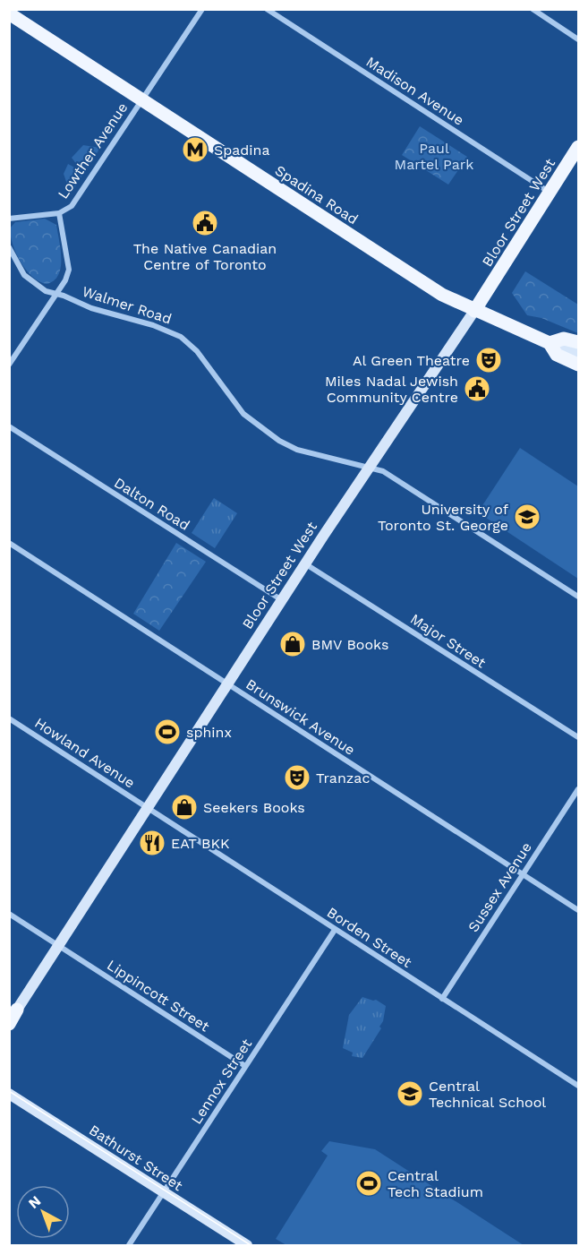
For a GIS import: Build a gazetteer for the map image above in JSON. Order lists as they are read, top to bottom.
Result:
{
  "streets": {
    "main road": ["Spadina Road", "Bloor Street West", "Bathurst Street"],
    "street": [
      "Madison Avenue",
      "Lowther Avenue",
      "Walmer Road",
      "Dalton Road",
      "Major Street",
      "Brunswick Avenue",
      "Howland Avenue",
      "Sussex Avenue",
      "Borden Street",
      "Lippincott Street",
      "Lennox Street"
    ]
  },
  "crossings": [
    ["Madison Avenue", "Bloor Street West"],
    ["Lowther Avenue", "Spadina Road"],
    ["Lowther Avenue", "Walmer Road"],
    ["Spadina Road", "Bloor Street West"],
    ["Bloor Street West", "Walmer Road"],
    ["Bloor Street West", "Dalton Road"],
    ["Bloor Street West", "Major Street"],
    ["Bloor Street West", "Brunswick Avenue"],
    ["Bloor Street West", "Howland Avenue"],
    ["Bloor Street West", "Borden Street"],
    ["Bloor Street West", "Lippincott Street"],
    ["Brunswick Avenue", "Sussex Avenue"],
    ["Howland Avenue", "Borden Street"],
    ["Sussex Avenue", "Borden Street"],
    ["Borden Street", "Lennox Street"],
    ["Lippincott Street", "Lennox Street"],
    ["Lennox Street", "Bathurst Street"]
  ],
  "parks": ["Paul Martel Park"],
  "places": {
    "metro station": ["Spadina"],
    "public building": ["The Native Canadian Centre of Toronto", "Miles Nadal Jewish Community Centre"],
    "theatre": ["Al Green Theatre", "Tranzac"],
    "school or university": ["University of Toronto St. George", "Central Technical School"],
    "shop": ["BMV Books", "Seekers Books"],
    "sports": ["sphinx", "Central Tech Stadium"],
    "restaurant": ["EAT BKK"]
  },
  "north": "top left"
}
